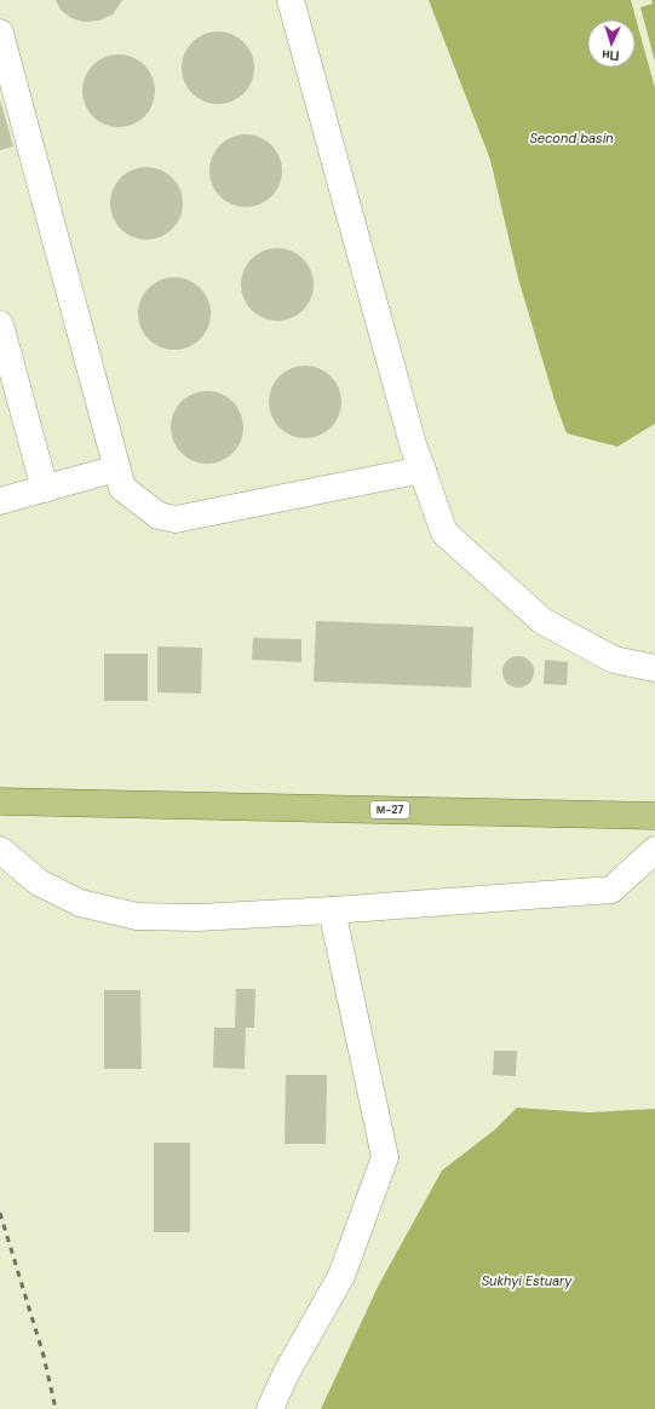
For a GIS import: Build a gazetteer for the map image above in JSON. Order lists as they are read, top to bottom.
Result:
{
  "streets": {
    "main road": ["М-27"]
  },
  "water": ["Second basin", "Sukhyi Estuary"],
  "north": "bottom"
}
